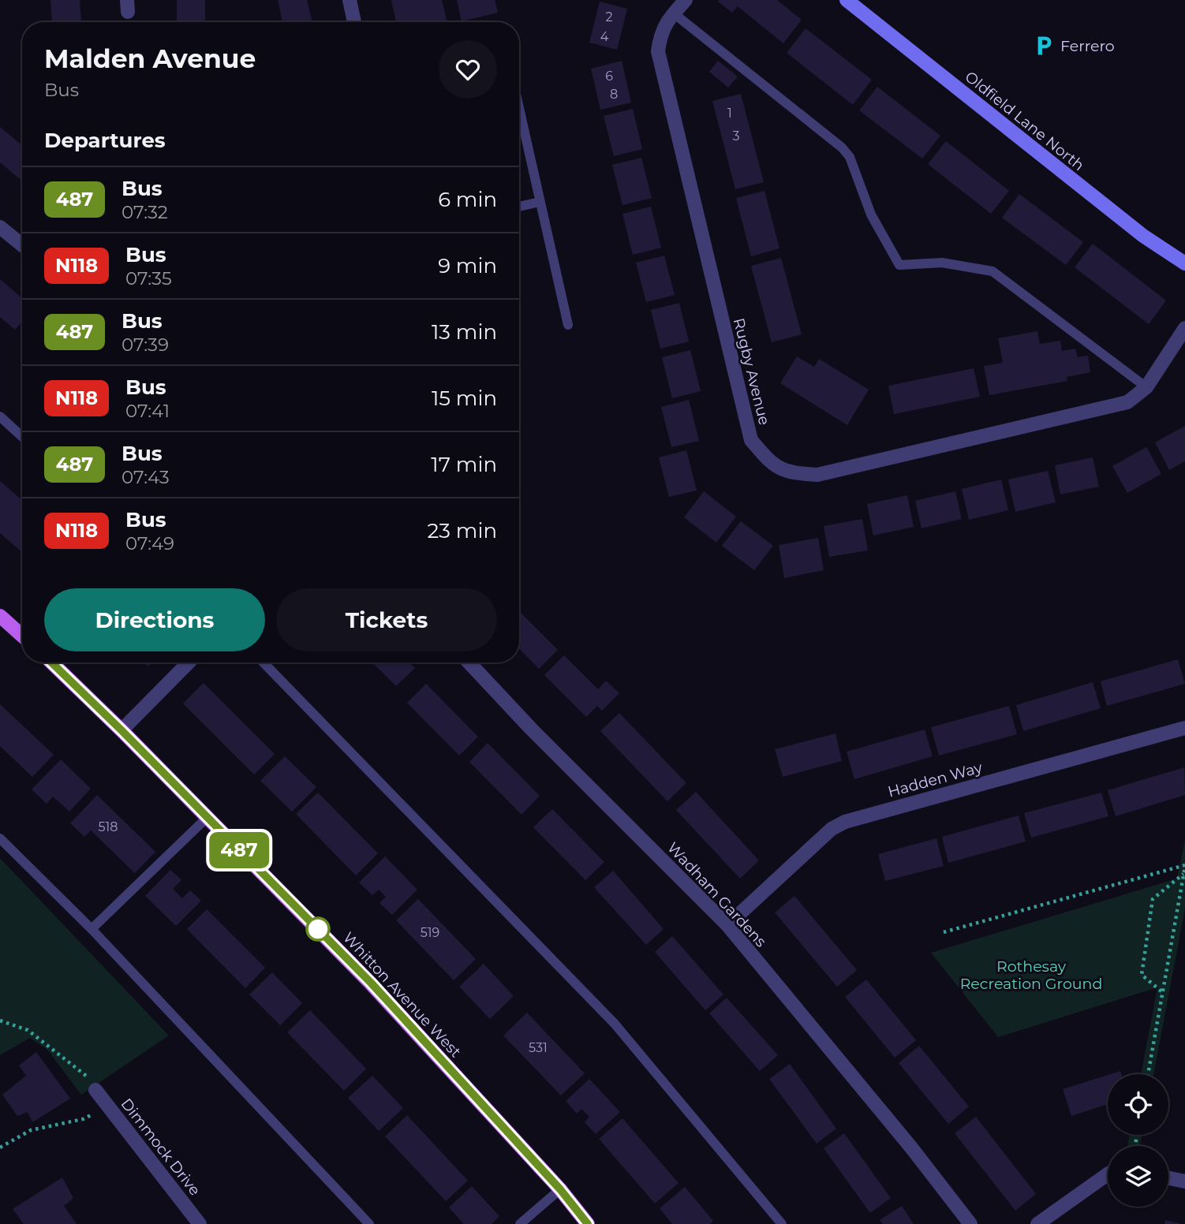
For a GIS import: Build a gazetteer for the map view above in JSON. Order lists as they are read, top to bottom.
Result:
{
  "streets": {
    "main road": ["Whitton Avenue West"],
    "street": [
      "Oldfield Lane North",
      "Rugby Avenue",
      "Hadden Way",
      "Wadham Gardens",
      "Dimmock Drive"
    ]
  },
  "crossings": [
    ["Hadden Way", "Wadham Gardens"]
  ],
  "parks": ["Rothesay Recreation Ground"],
  "places": {
    "parking": ["Ferrero"]
  },
  "lines": ["bus line 487"],
  "house_numbers": [
    "2",
    "4",
    "6",
    "8",
    "1",
    "3",
    "518",
    "519",
    "531"
  ],
  "page": {
    "on_map": "487",
    "heading": [
      ["Malden Avenue", "Bus"],
      "Departures"
    ],
    "list": [
      {
        "mark": "487",
        "name": "Bus",
        "note": "07:32",
        "value": "6 min"
      },
      {
        "mark": "N118",
        "name": "Bus",
        "note": "07:35",
        "value": "9 min"
      },
      {
        "mark": "487",
        "name": "Bus",
        "note": "07:39",
        "value": "13 min"
      },
      {
        "mark": "N118",
        "name": "Bus",
        "note": "07:41",
        "value": "15 min"
      },
      {
        "mark": "487",
        "name": "Bus",
        "note": "07:43",
        "value": "17 min"
      },
      {
        "mark": "N118",
        "name": "Bus",
        "note": "07:49",
        "value": "23 min"
      }
    ],
    "buttons": ["Directions", "Tickets"]
  }
}
